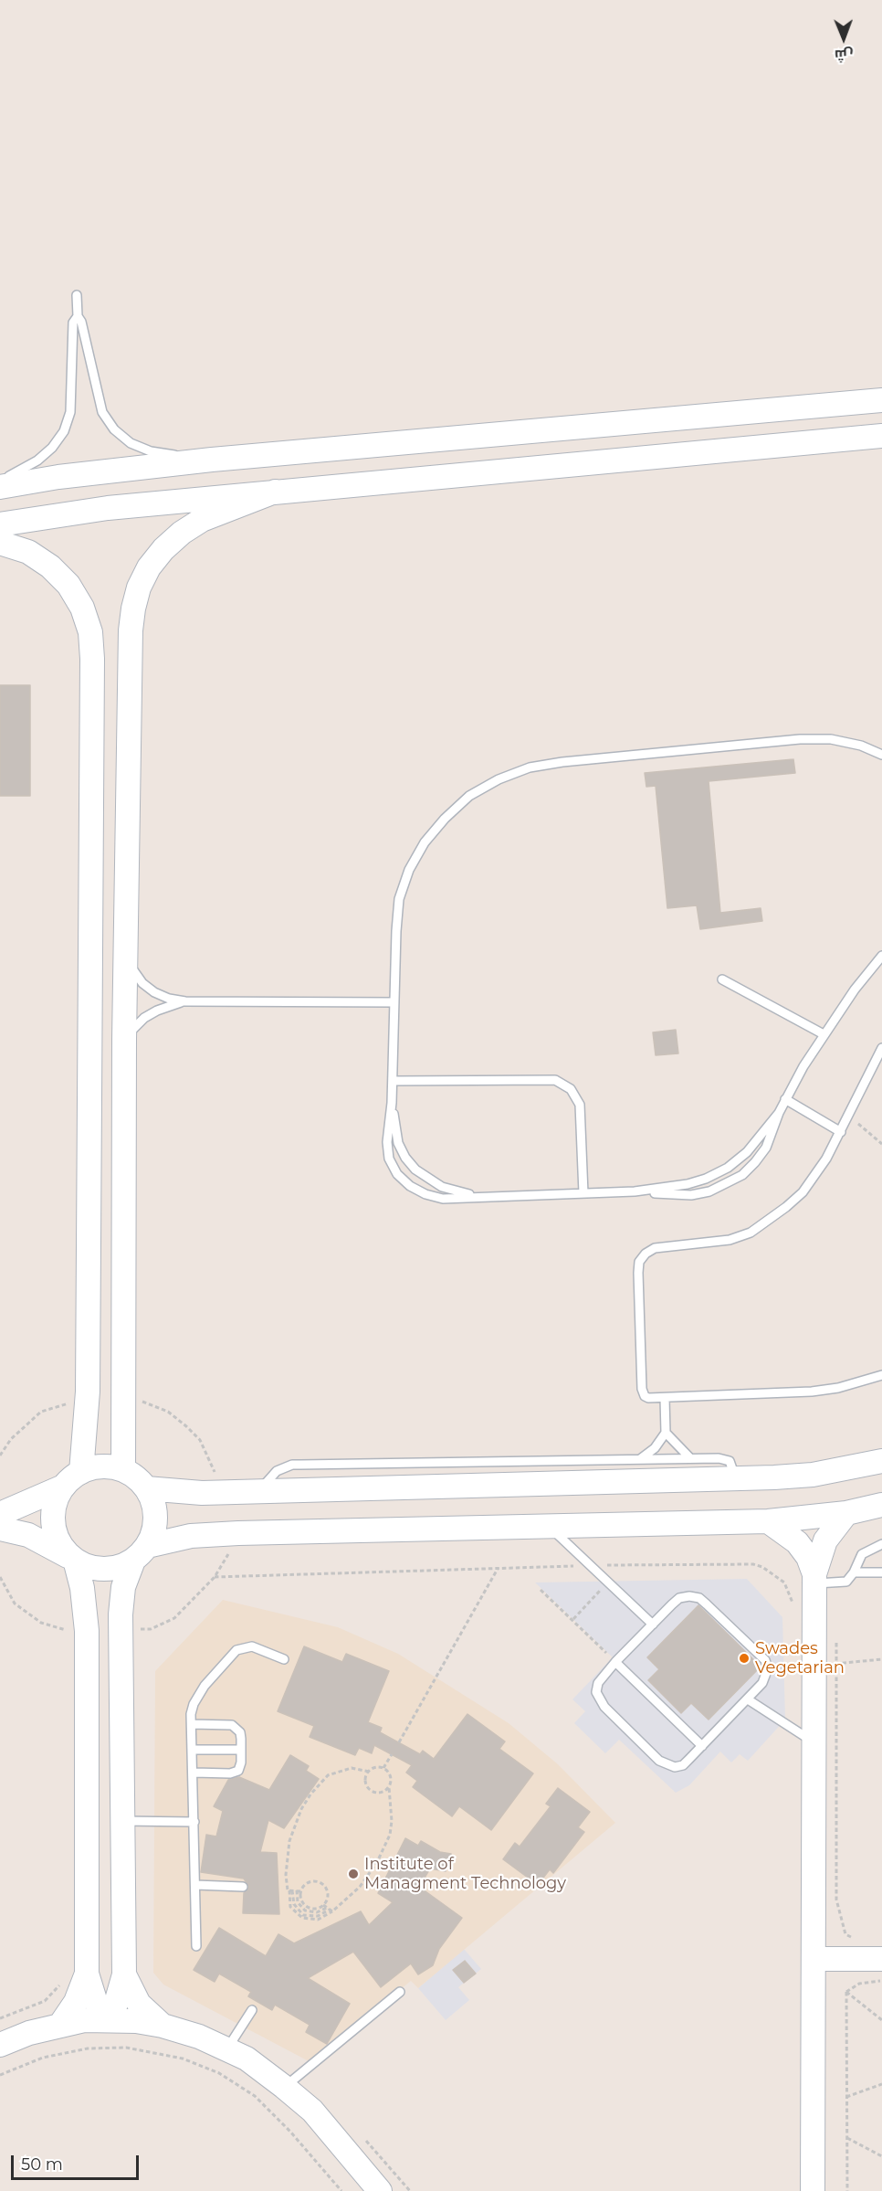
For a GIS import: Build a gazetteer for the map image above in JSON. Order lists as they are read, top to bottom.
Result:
{
  "places": ["Swades Vegetarian", "Institute of Managment Technology"],
  "scale_bar": "50 m",
  "north": "bottom"
}
